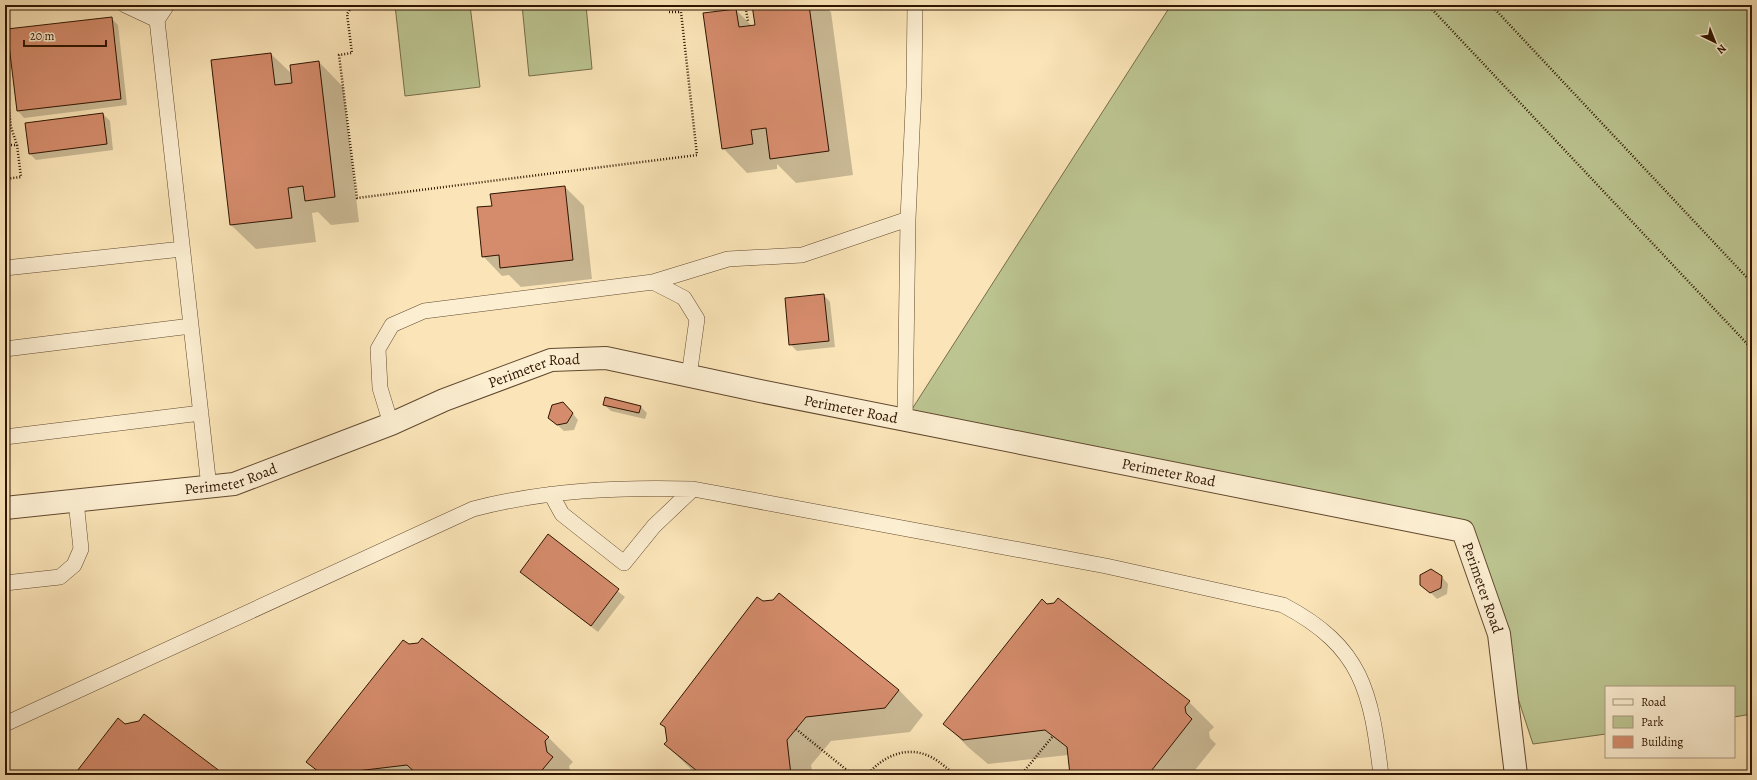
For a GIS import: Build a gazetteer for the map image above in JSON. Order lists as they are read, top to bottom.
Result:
{
  "streets": {
    "street": ["Perimeter Road"]
  },
  "legend": ["Road", "Park", "Building"],
  "scale_bar": "20 m",
  "north": "bottom right"
}
